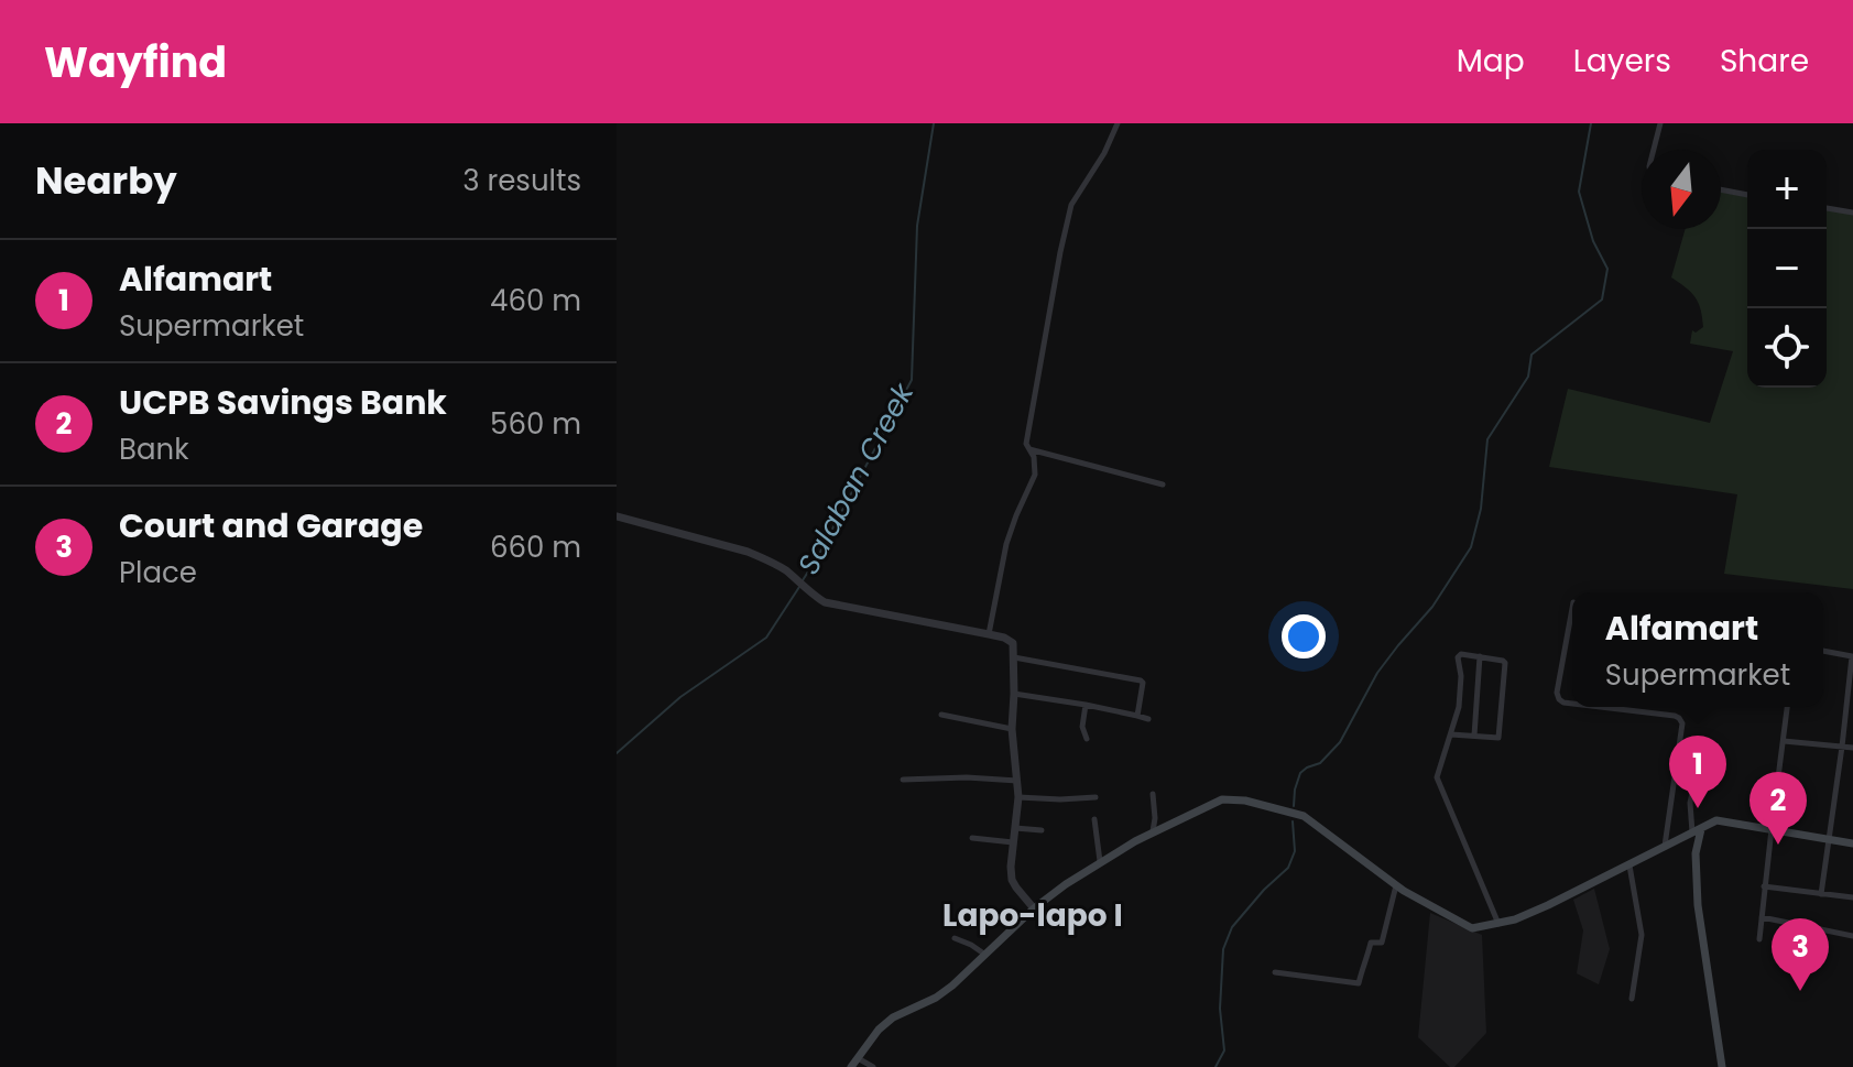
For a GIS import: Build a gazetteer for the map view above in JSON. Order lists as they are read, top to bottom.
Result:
{
  "districts": ["Lapo-lapo I"],
  "water": ["Salaban Creek"],
  "north": "bottom",
  "page": {
    "header": "Wayfind",
    "nav": ["Map", "Layers", "Share"],
    "heading": ["Nearby", "3 results"],
    "map_buttons": ["+", "−"],
    "list": [
      {
        "mark": "1",
        "name": "Alfamart",
        "note": "Supermarket",
        "value": "460 m"
      },
      {
        "mark": "2",
        "name": "UCPB Savings Bank",
        "note": "Bank",
        "value": "560 m"
      },
      {
        "mark": "3",
        "name": "Court and Garage",
        "note": "Place",
        "value": "660 m"
      }
    ],
    "popup": ["Alfamart", "Supermarket"],
    "pins": ["1", "2", "3"]
  }
}
